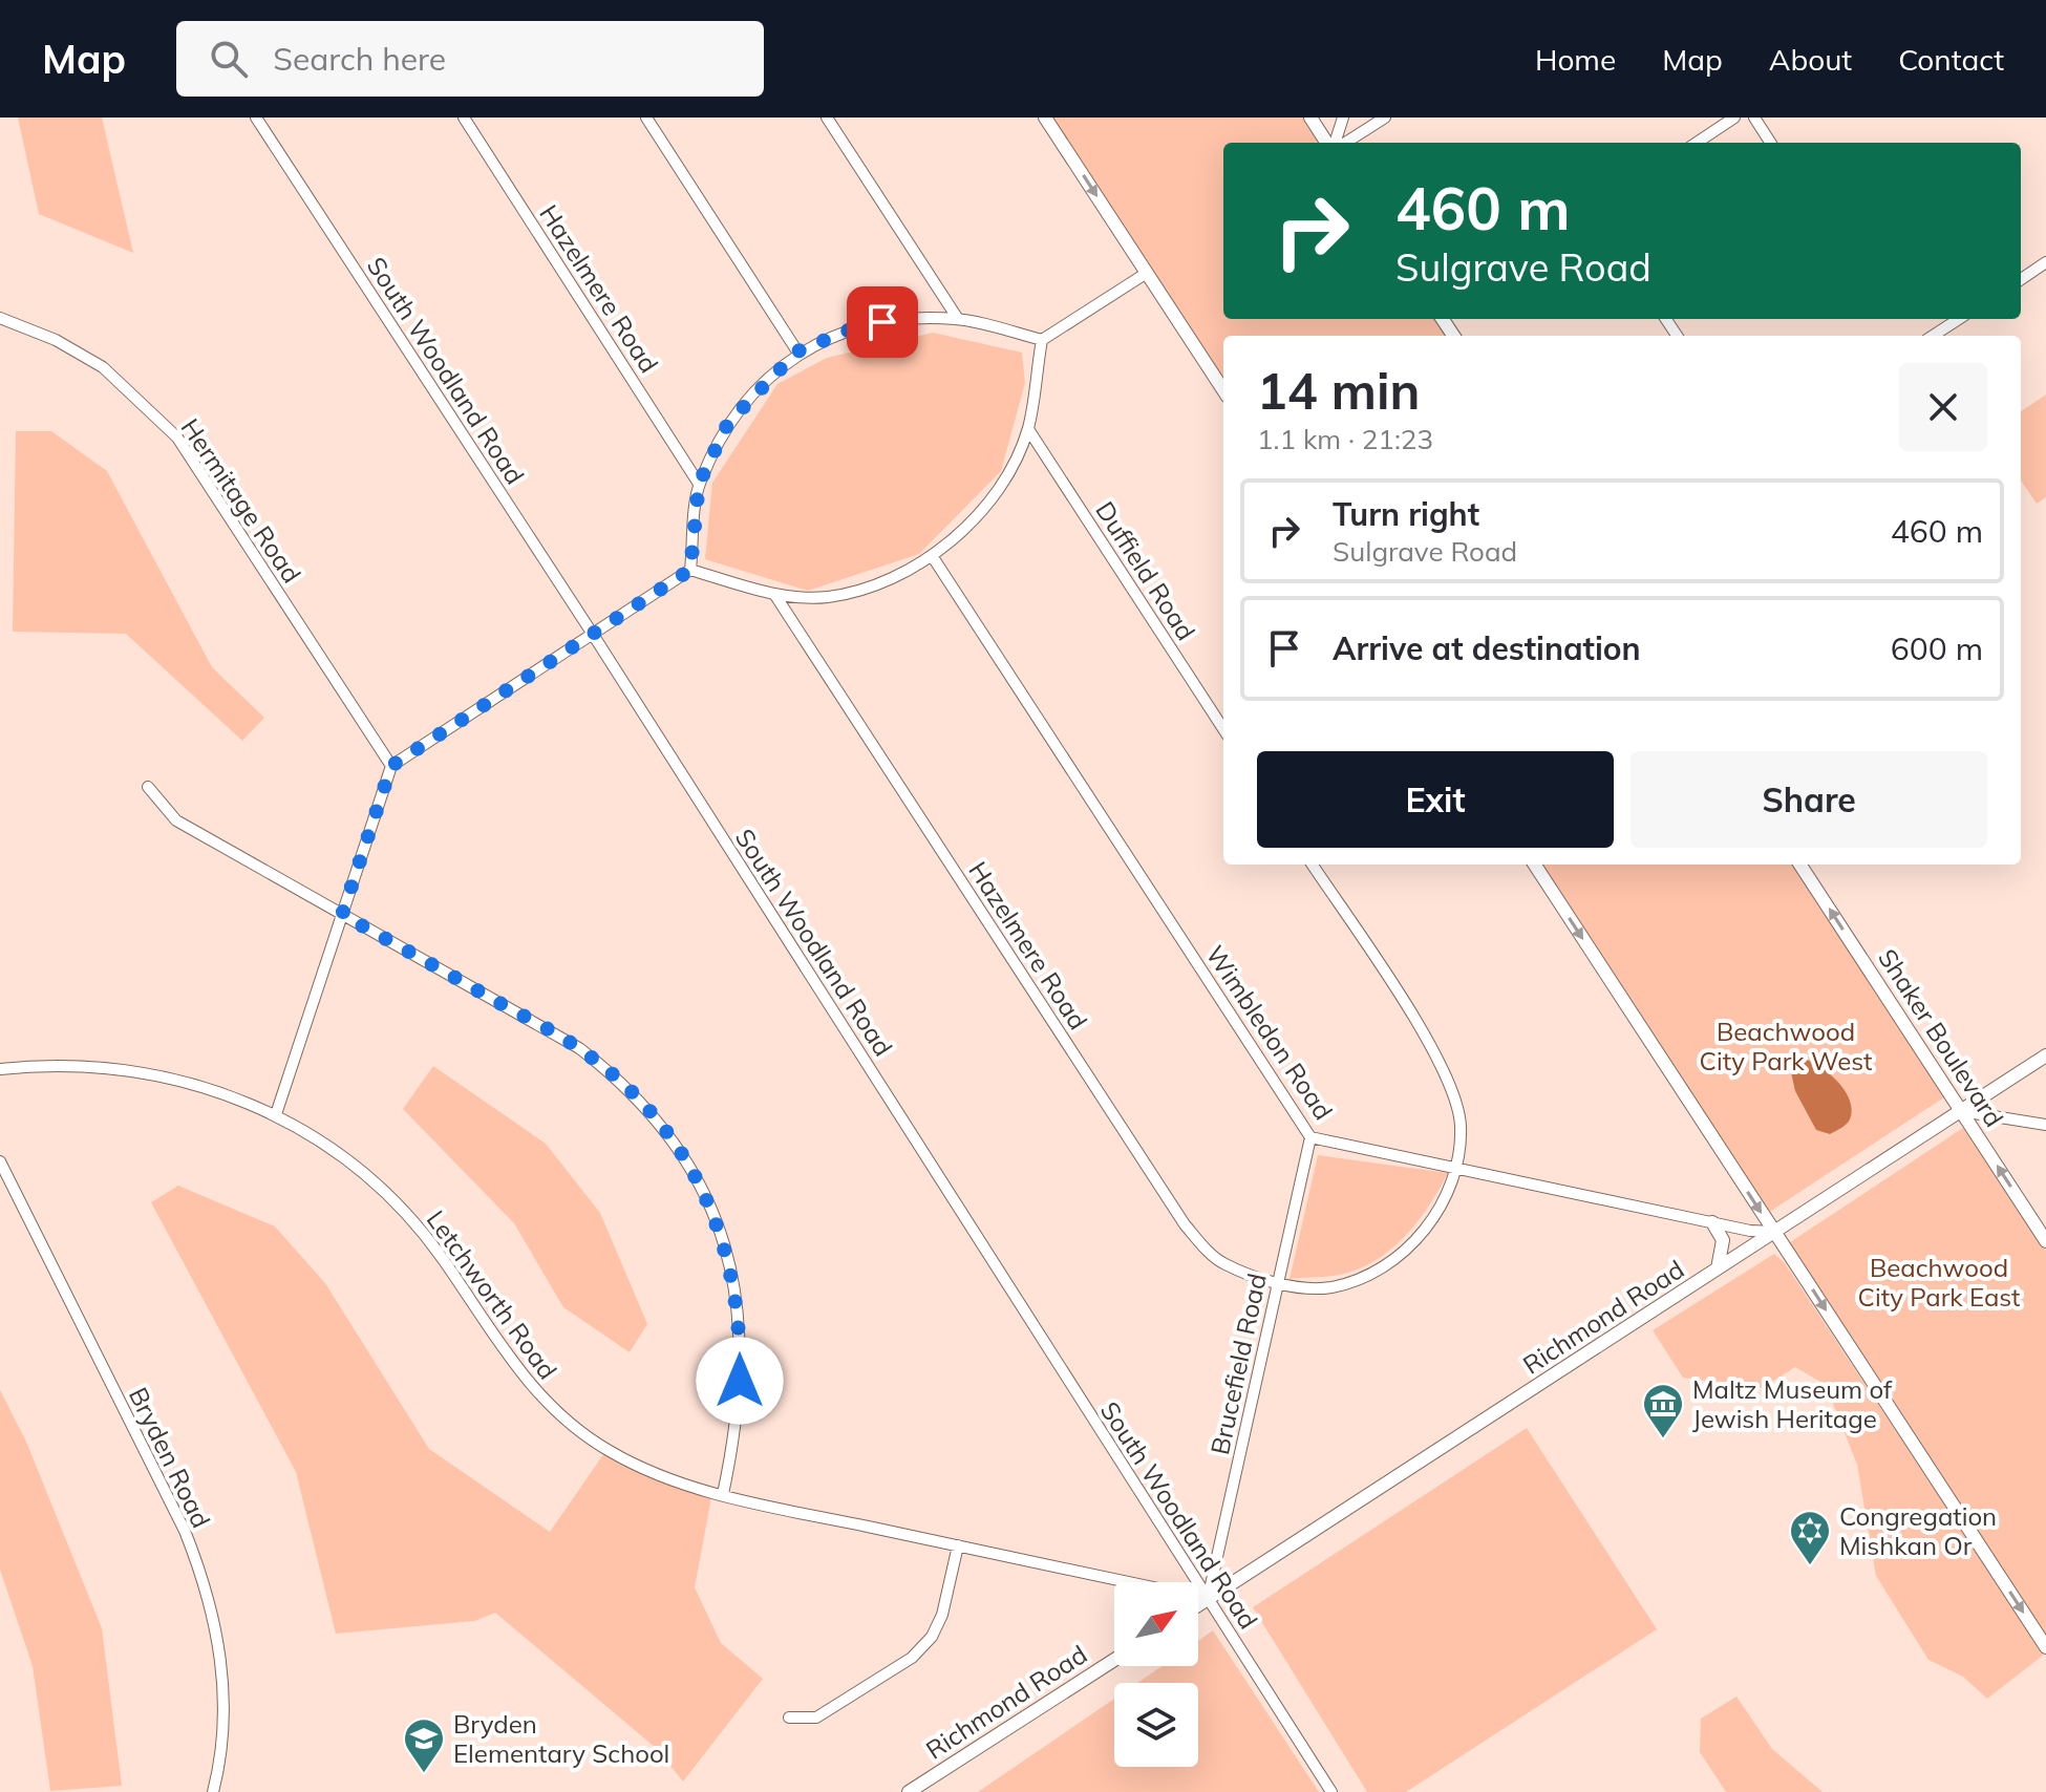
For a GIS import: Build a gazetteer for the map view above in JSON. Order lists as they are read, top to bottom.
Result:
{
  "streets": {
    "main road": ["Shaker Boulevard", "Richmond Road"],
    "street": [
      "Hazelmere Road",
      "South Woodland Road",
      "Hermitage Road",
      "Duffield Road",
      "Wimbledon Road",
      "Letchworth Road",
      "Brucefield Road",
      "Bryden Road"
    ]
  },
  "crossings": [
    ["Hazelmere Road", "Wimbledon Road"],
    ["Hazelmere Road", "Brucefield Road"],
    ["South Woodland Road", "Letchworth Road"],
    ["South Woodland Road", "Richmond Road"],
    ["South Woodland Road", "Brucefield Road"],
    ["Wimbledon Road", "Richmond Road"],
    ["Wimbledon Road", "Brucefield Road"],
    ["Shaker Boulevard", "Richmond Road"],
    ["Letchworth Road", "Richmond Road"],
    ["Letchworth Road", "Brucefield Road"],
    ["Richmond Road", "Brucefield Road"]
  ],
  "one_way": ["Shaker Boulevard"],
  "parks": ["Beachwood City Park West", "Beachwood City Park East"],
  "places": {
    "museum": ["Maltz Museum of Jewish Heritage"],
    "synagogue": ["Congregation Mishkan Or"],
    "school or university": ["Bryden Elementary School"]
  },
  "north": "top right",
  "page": {
    "header": "Map",
    "search": "Search here",
    "nav": [
      "Home",
      "Map",
      "About",
      "Contact"
    ],
    "turn": ["460 m", "Sulgrave Road"],
    "heading": ["14 min", "1.1 km · 21:23"],
    "list": [
      {
        "name": "Turn right",
        "note": "Sulgrave Road",
        "value": "460 m"
      },
      {
        "name": "Arrive at destination",
        "value": "600 m"
      }
    ],
    "buttons": ["Exit", "Share"]
  }
}
